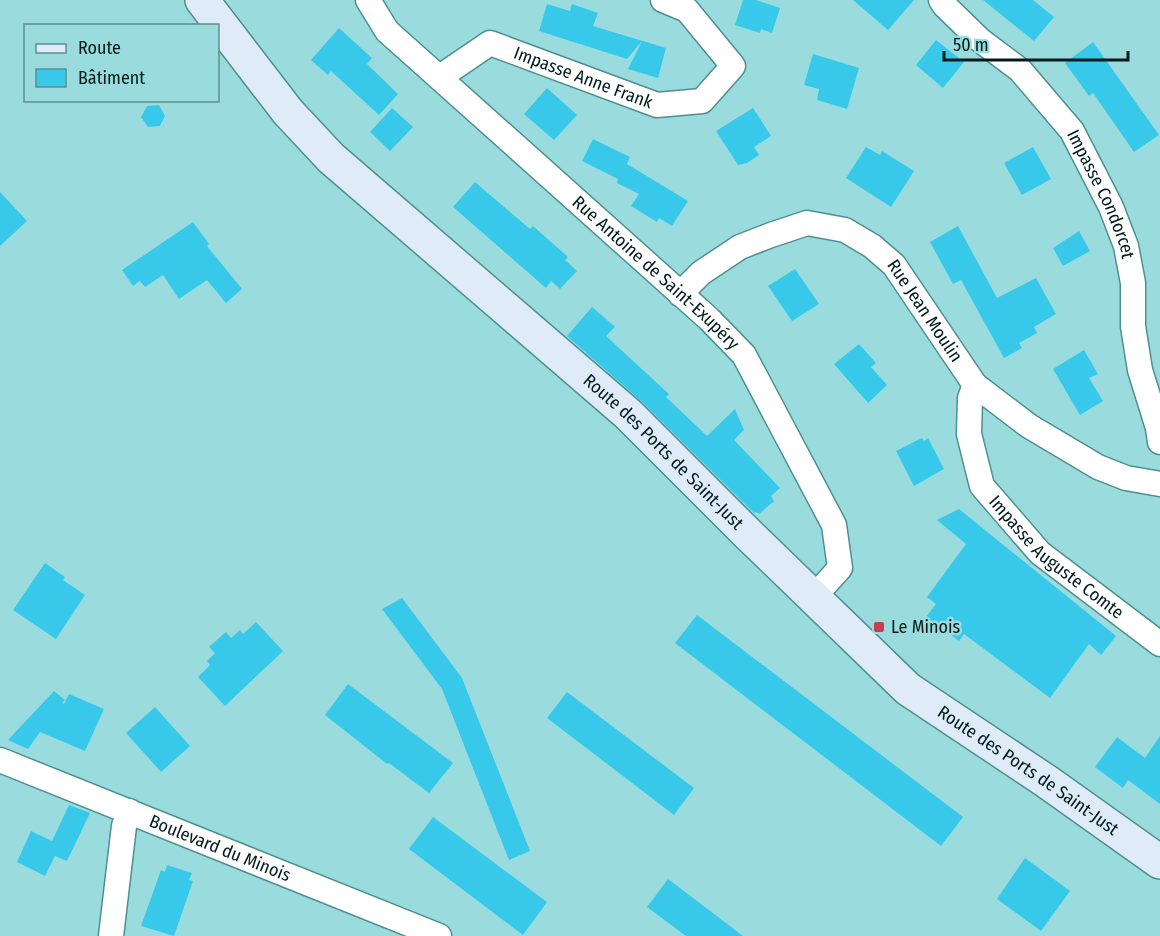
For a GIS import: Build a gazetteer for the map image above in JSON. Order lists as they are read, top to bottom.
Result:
{
  "streets": {
    "main road": ["Route des Ports de Saint-Just"],
    "street": [
      "Impasse Anne Frank",
      "Impasse Condorcet",
      "Rue Antoine de Saint-Exupéry",
      "Rue Jean Moulin",
      "Impasse Auguste Comte",
      "Boulevard du Minois"
    ]
  },
  "crossings": [
    ["Impasse Anne Frank", "Rue Antoine de Saint-Exupéry"],
    ["Rue Antoine de Saint-Exupéry", "Rue Jean Moulin"],
    ["Rue Antoine de Saint-Exupéry", "Route des Ports de Saint-Just"],
    ["Rue Jean Moulin", "Impasse Auguste Comte"]
  ],
  "places": {
    "transit": ["Le Minois"]
  },
  "legend": ["Route", "Bâtiment"],
  "scale_bar": "50 m"
}
